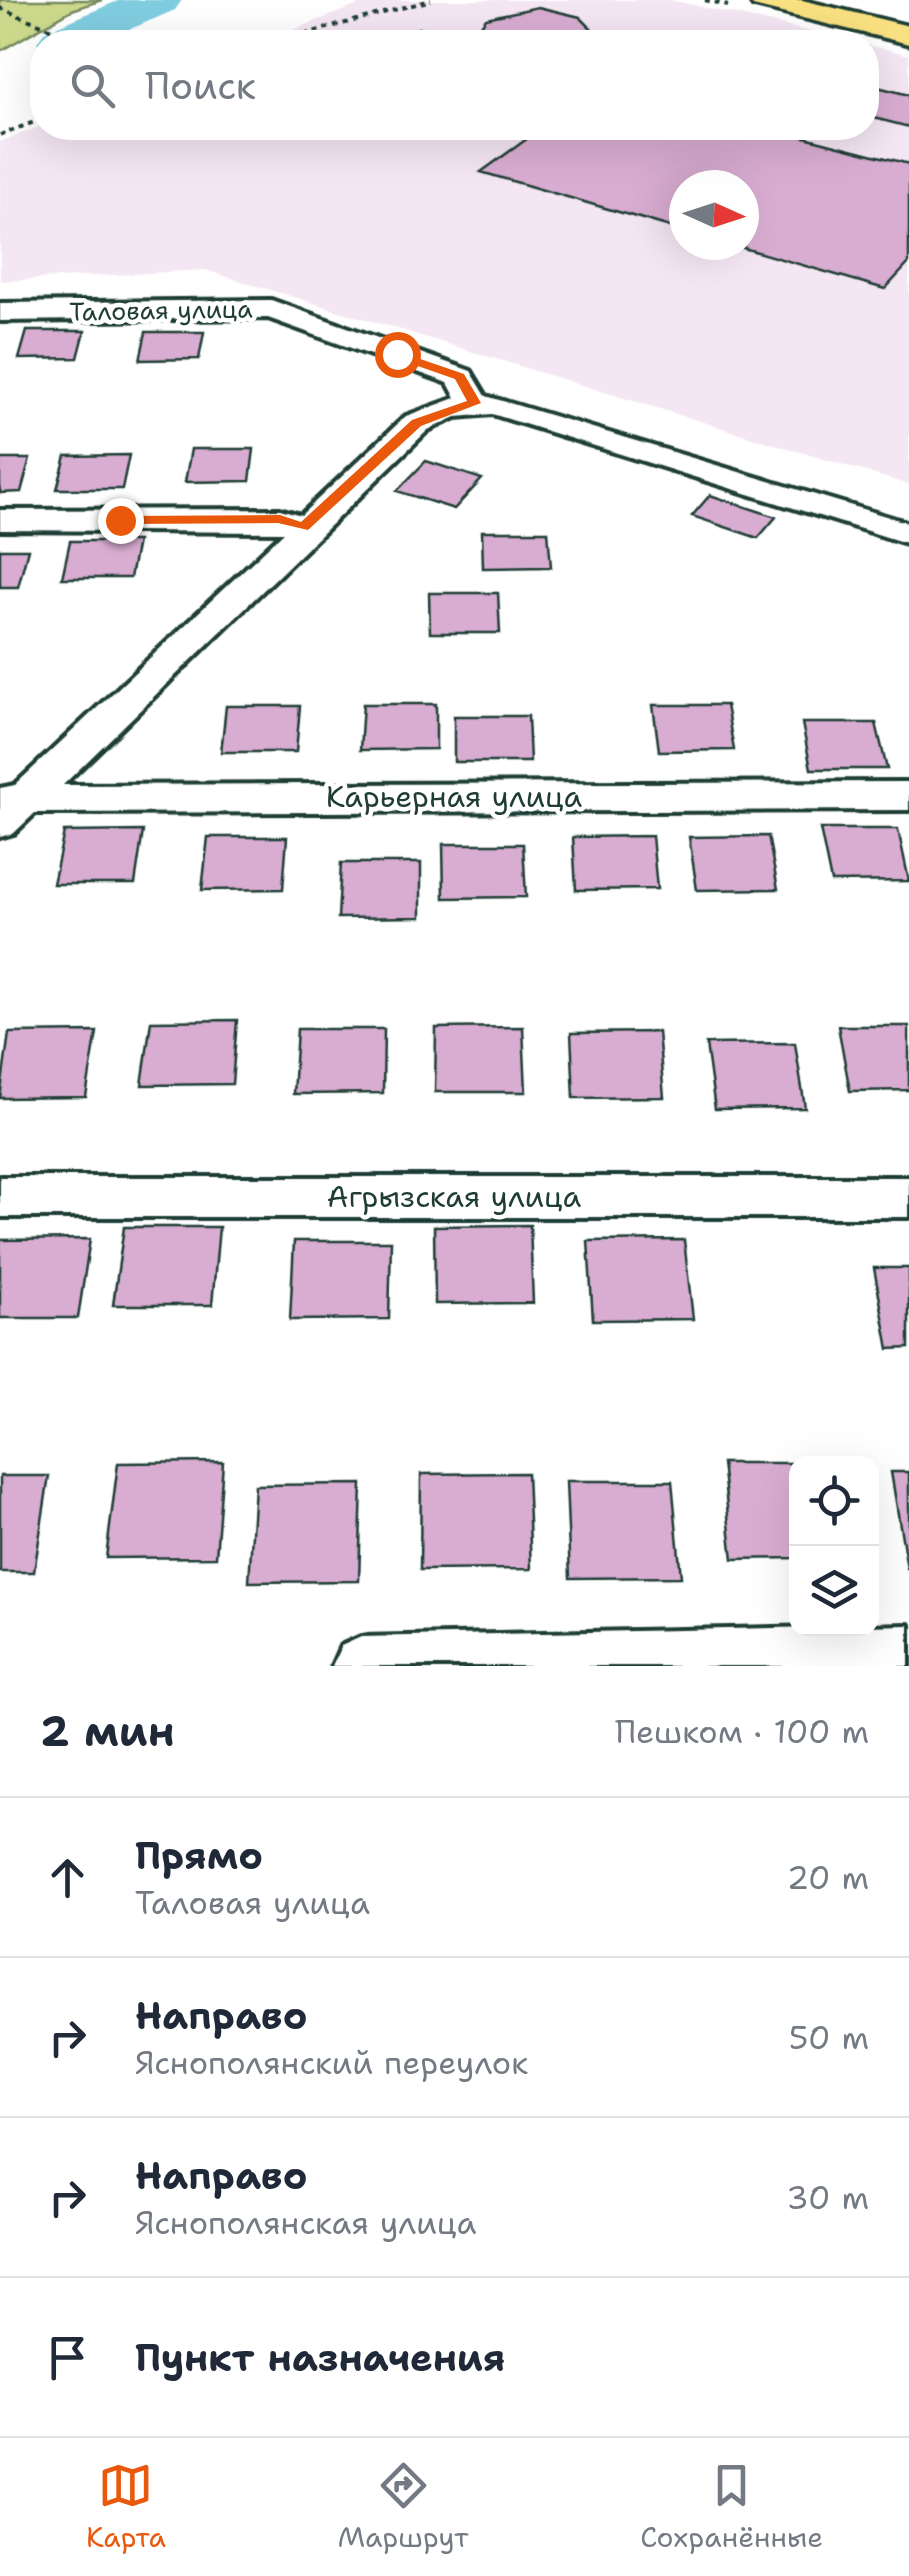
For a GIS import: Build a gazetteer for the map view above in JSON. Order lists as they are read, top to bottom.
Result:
{
  "streets": {
    "street": ["Таловая улица", "Карьерная улица", "Агрызская улица"]
  },
  "north": "right",
  "page": {
    "search": "Поиск",
    "heading": ["2 мин", "Пешком · 100 m"],
    "list": [
      ["Прямо", "Таловая улица", "20 m"],
      ["Направо", "Яснополянский переулок", "50 m"],
      ["Направо", "Яснополянская улица", "30 m"],
      "Пункт назначения"
    ],
    "nav": ["Карта", "Маршрут", "Сохранённые"]
  }
}
